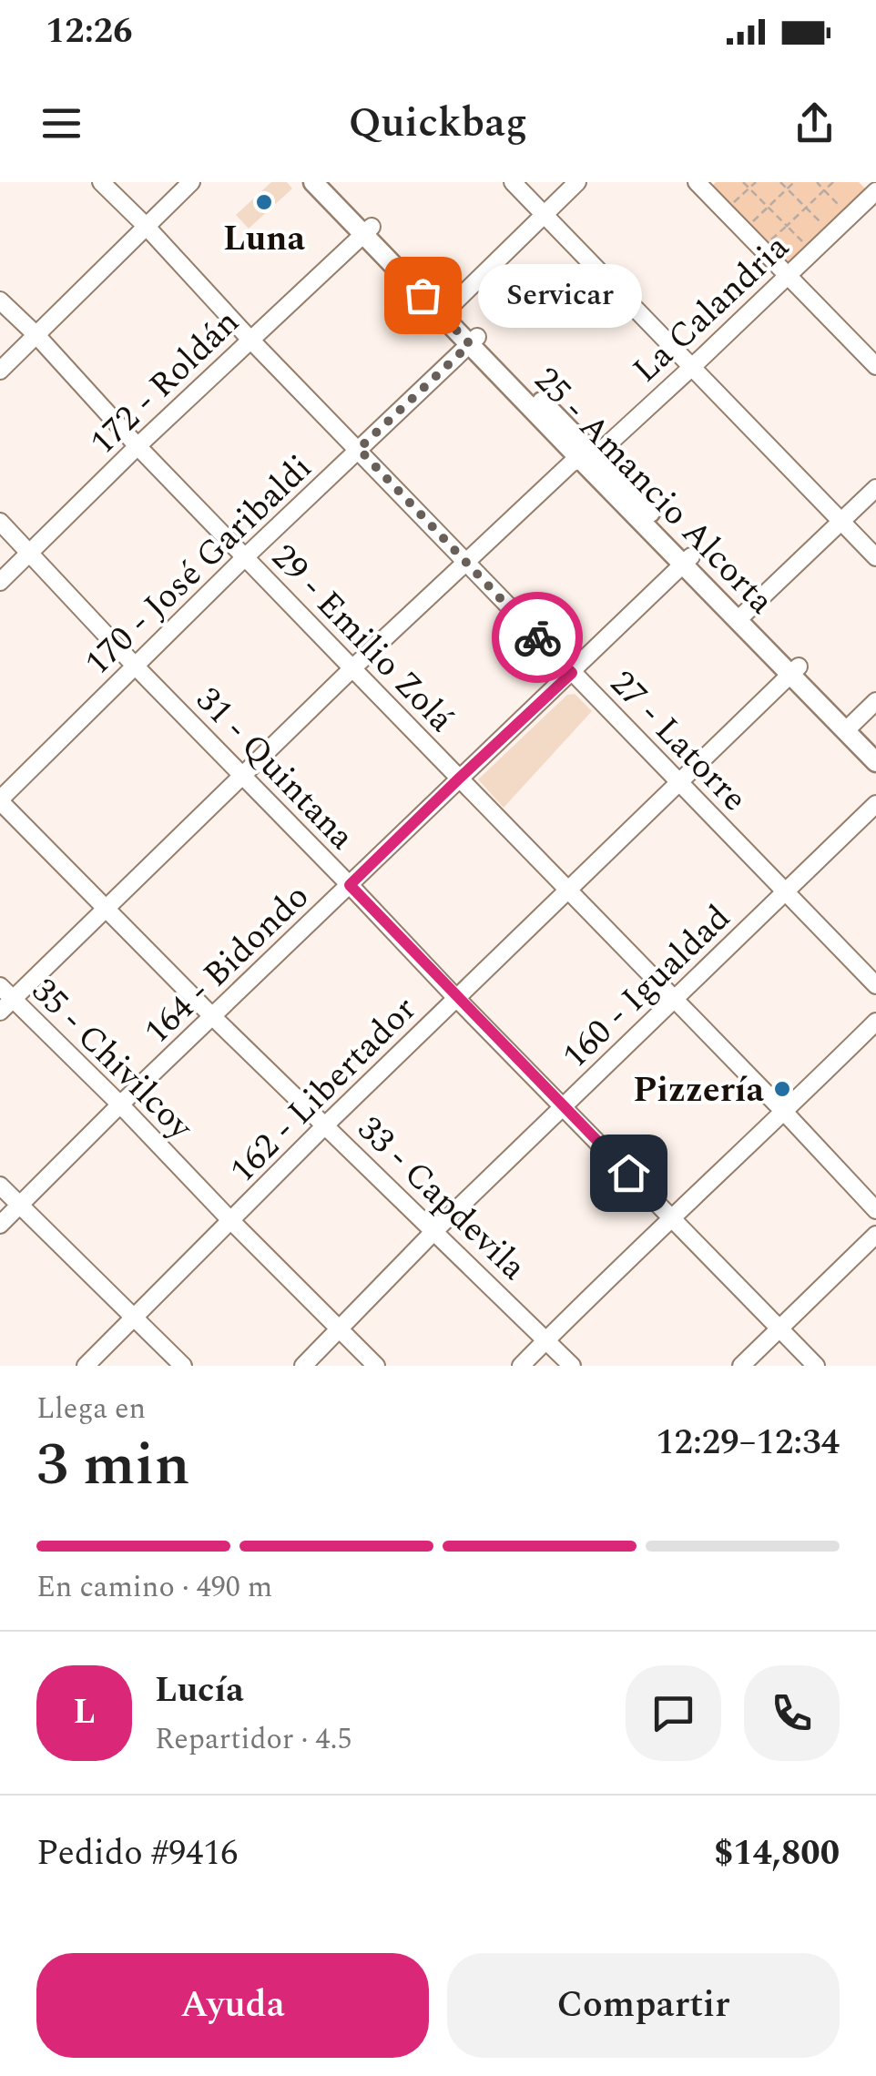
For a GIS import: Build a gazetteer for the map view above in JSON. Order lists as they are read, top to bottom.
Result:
{
  "streets": {
    "main road": ["25 - Amancio Alcorta"],
    "street": [
      "La Calandria",
      "172 - Roldán",
      "170 - José Garibaldi",
      "29 - Emilio Zolá",
      "27 - Latorre",
      "31 - Quintana",
      "164 - Bidondo",
      "160 - Igualdad",
      "35 - Chivilcoy",
      "162 - Libertador",
      "33 - Capdevila"
    ]
  },
  "crossings": [
    ["La Calandria", "25 - Amancio Alcorta"],
    ["La Calandria", "29 - Emilio Zolá"],
    ["La Calandria", "27 - Latorre"],
    ["La Calandria", "31 - Quintana"],
    ["La Calandria", "35 - Chivilcoy"],
    ["La Calandria", "33 - Capdevila"],
    ["172 - Roldán", "29 - Emilio Zolá"],
    ["172 - Roldán", "27 - Latorre"],
    ["172 - Roldán", "31 - Quintana"],
    ["25 - Amancio Alcorta", "170 - José Garibaldi"],
    ["25 - Amancio Alcorta", "164 - Bidondo"],
    ["25 - Amancio Alcorta", "162 - Libertador"],
    ["170 - José Garibaldi", "29 - Emilio Zolá"],
    ["170 - José Garibaldi", "27 - Latorre"],
    ["170 - José Garibaldi", "31 - Quintana"],
    ["170 - José Garibaldi", "33 - Capdevila"],
    ["29 - Emilio Zolá", "164 - Bidondo"],
    ["29 - Emilio Zolá", "160 - Igualdad"],
    ["29 - Emilio Zolá", "162 - Libertador"],
    ["27 - Latorre", "164 - Bidondo"],
    ["27 - Latorre", "160 - Igualdad"],
    ["27 - Latorre", "162 - Libertador"],
    ["31 - Quintana", "164 - Bidondo"],
    ["31 - Quintana", "160 - Igualdad"],
    ["31 - Quintana", "162 - Libertador"],
    ["164 - Bidondo", "35 - Chivilcoy"],
    ["164 - Bidondo", "33 - Capdevila"],
    ["160 - Igualdad", "35 - Chivilcoy"],
    ["160 - Igualdad", "33 - Capdevila"],
    ["35 - Chivilcoy", "162 - Libertador"],
    ["162 - Libertador", "33 - Capdevila"]
  ],
  "places": ["Luna", "Servicar", "Pizzería"],
  "page": {
    "status": "12:26",
    "header": "Quickbag",
    "bubble": "Servicar",
    "heading": ["3 min", "Llega en", "12:29–12:34"],
    "panel": [
      "Lucía",
      "Repartidor · 4.5",
      "Pedido #9416",
      "$14,800"
    ],
    "bar": "En camino · 490 m",
    "round": "L",
    "buttons": ["Ayuda", "Compartir"]
  }
}
